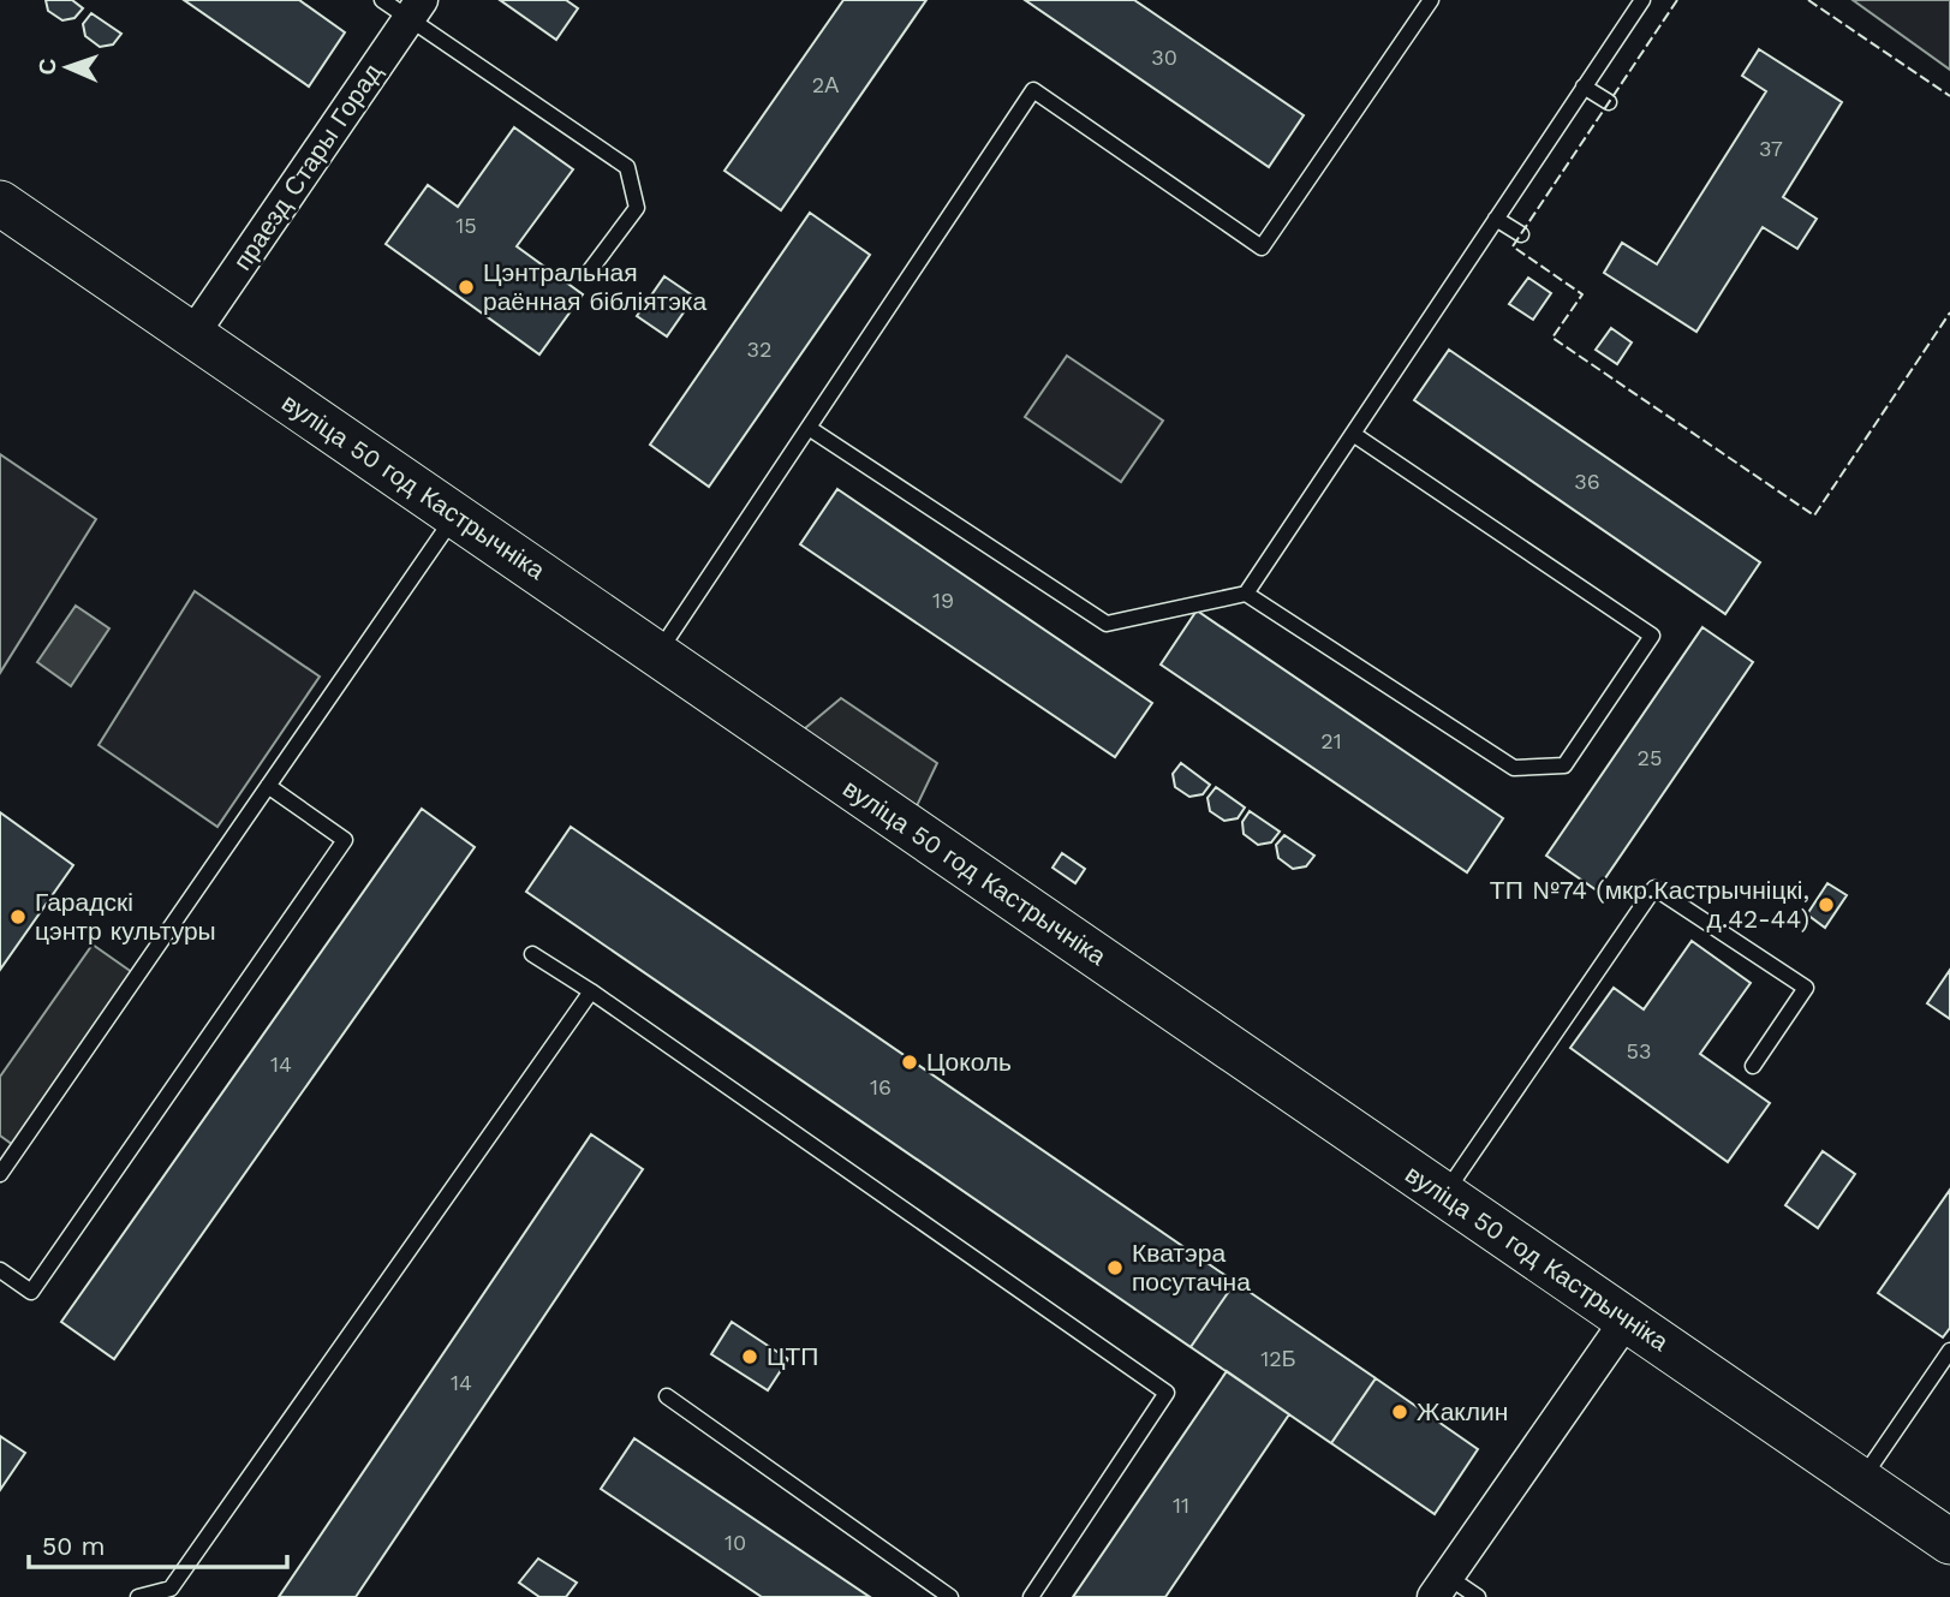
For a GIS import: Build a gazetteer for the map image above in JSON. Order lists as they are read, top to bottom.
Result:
{
  "streets": {
    "street": ["праезд Стары Горад", "вуліца 50 год Кастрычніка"]
  },
  "crossings": [
    ["праезд Стары Горад", "вуліца 50 год Кастрычніка"]
  ],
  "places": [
    "Цэнтральная раённая бібліятэка",
    "ТП №74 (мкр.Кастрычніцкі, д.42-44)",
    "Гарадскі цэнтр культуры",
    "Цоколь",
    "Кватэра посутачна",
    "ЦТП",
    "Жаклин"
  ],
  "house_numbers": [
    "30",
    "2А",
    "37",
    "15",
    "32",
    "36",
    "19",
    "21",
    "25",
    "53",
    "14",
    "16",
    "12Б",
    "14",
    "11",
    "10"
  ],
  "scale_bar": "50 m",
  "north": "left"
}
